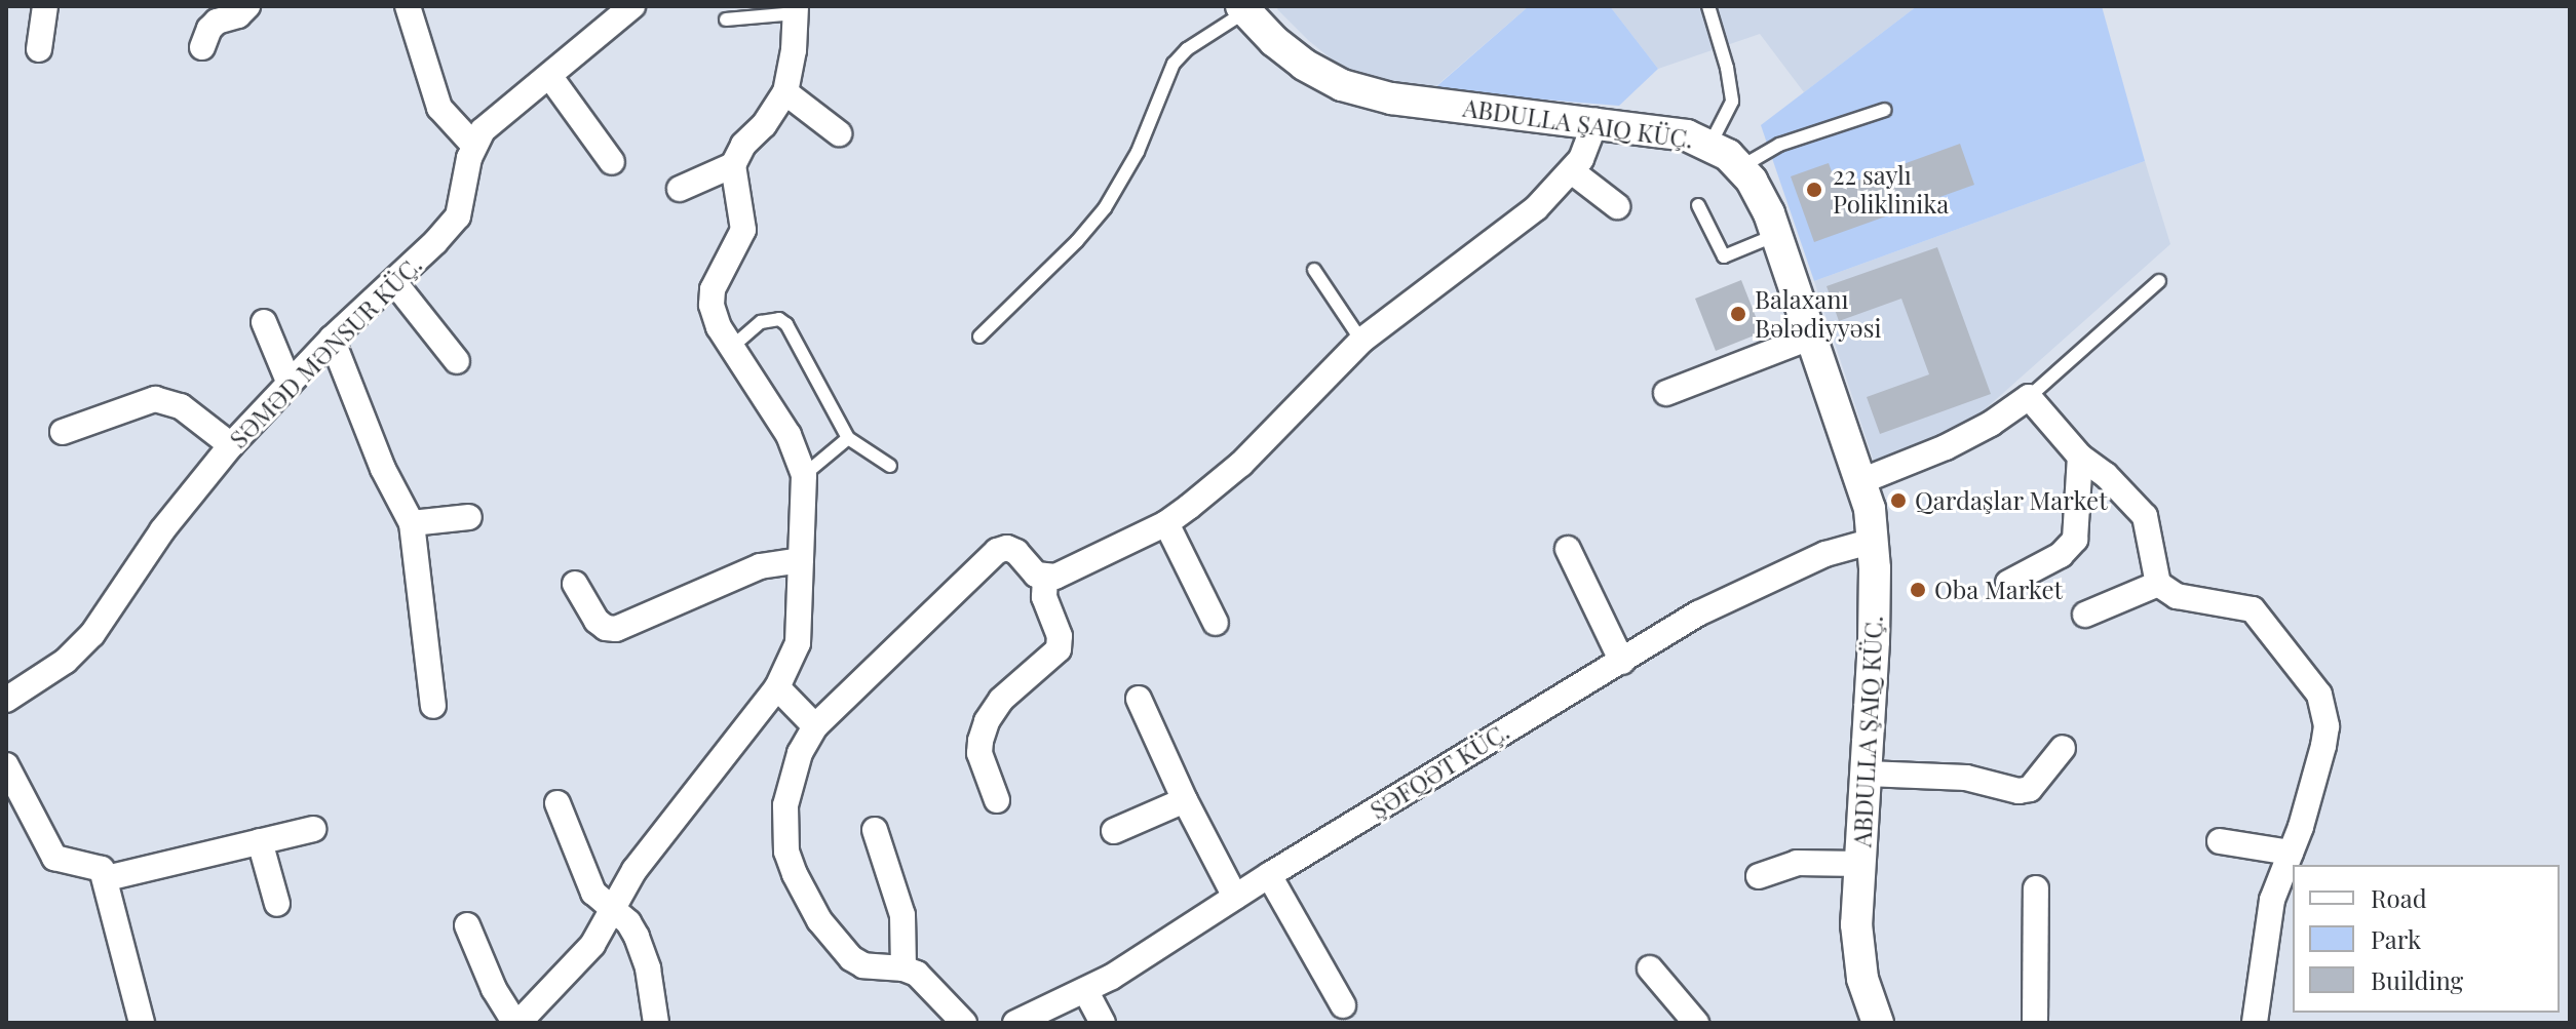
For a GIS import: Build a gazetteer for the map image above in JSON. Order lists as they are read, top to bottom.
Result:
{
  "streets": {
    "street": ["ABDULLA ŞAIQ KÜÇ.", "SƏMƏD MƏNSUR KÜÇ.", "ŞƏFQƏT KÜÇ."]
  },
  "crossings": [
    ["ABDULLA ŞAIQ KÜÇ.", "ŞƏFQƏT KÜÇ."]
  ],
  "places": [
    "22 saylı Poliklinika",
    "Balaxanı Bələdiyyəsi",
    "Qardaşlar Market",
    "Oba Market"
  ],
  "legend": ["Road", "Park", "Building"]
}
